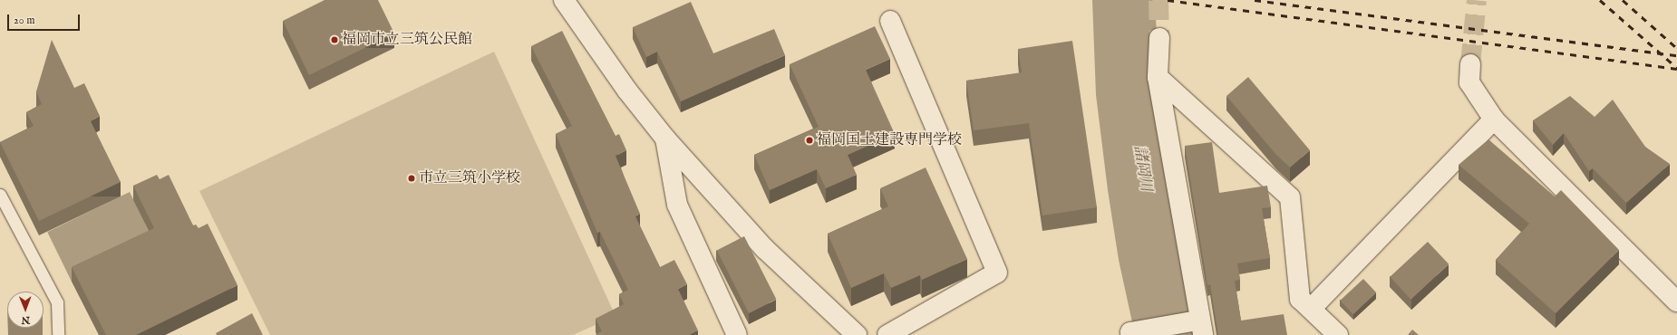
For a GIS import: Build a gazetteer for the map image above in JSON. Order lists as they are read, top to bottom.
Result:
{
  "water": ["諸岡川"],
  "places": ["福岡市立三筑公民館", "福岡国土建設専門学校", "市立三筑小学校"],
  "scale_bar": "20 m",
  "north": "bottom"
}
